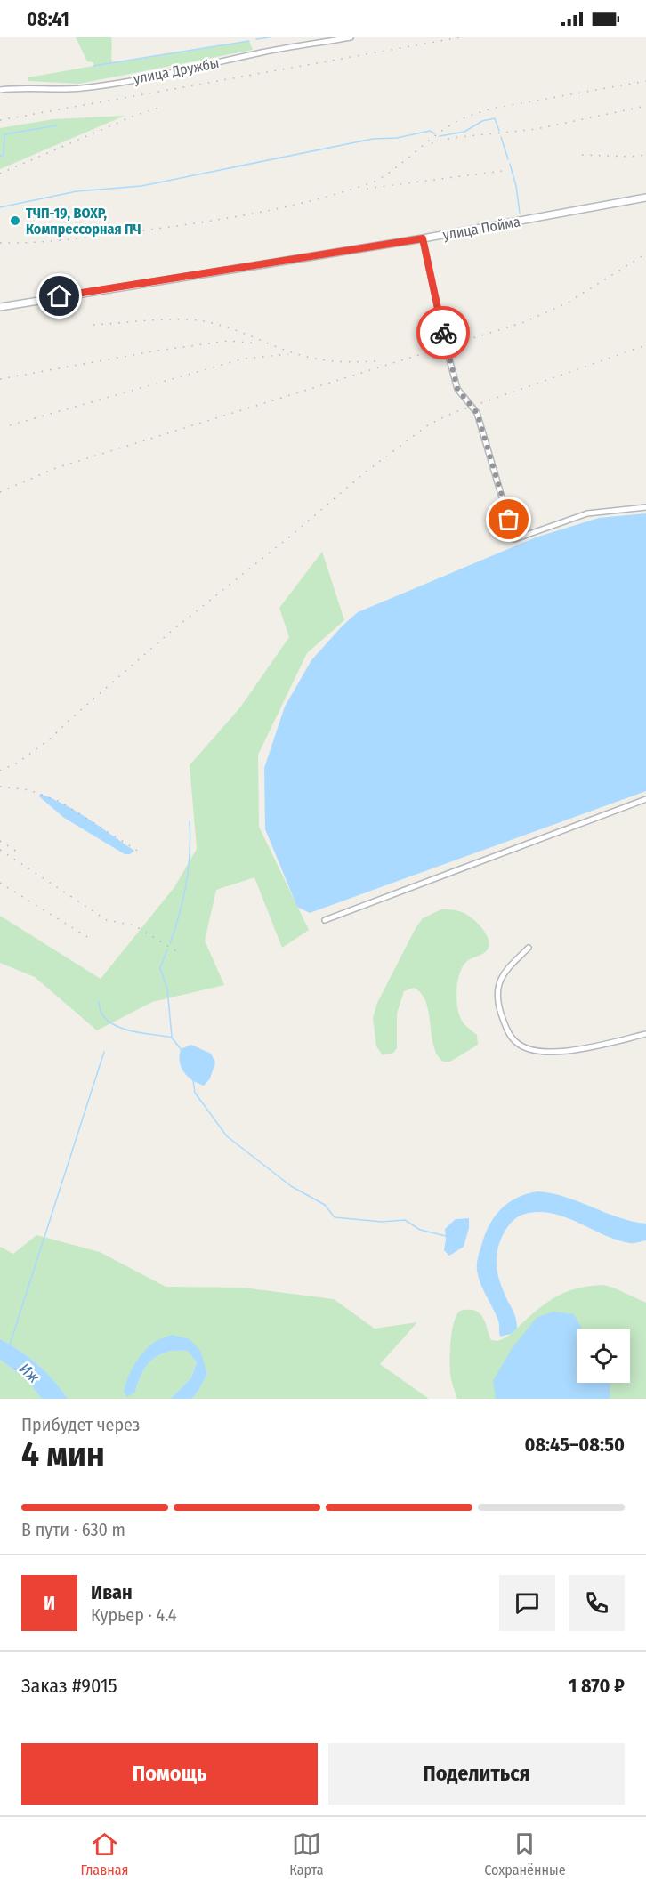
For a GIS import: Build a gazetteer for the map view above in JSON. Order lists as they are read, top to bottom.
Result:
{
  "streets": {
    "main road": ["улица Пойма"],
    "street": ["улица Дружбы"]
  },
  "water": ["Иж"],
  "places": ["ТЧП-19, ВОХР, Компрессорная ПЧ"],
  "page": {
    "status": "08:41",
    "heading": ["4 мин", "Прибудет через", "08:45–08:50"],
    "panel": [
      "Иван",
      "Курьер · 4.4",
      "Заказ #9015",
      "1 870 ₽"
    ],
    "bar": "В пути · 630 m",
    "round": "И",
    "buttons": ["Помощь", "Поделиться"],
    "tabs": ["Главная", "Карта", "Сохранённые"]
  }
}
